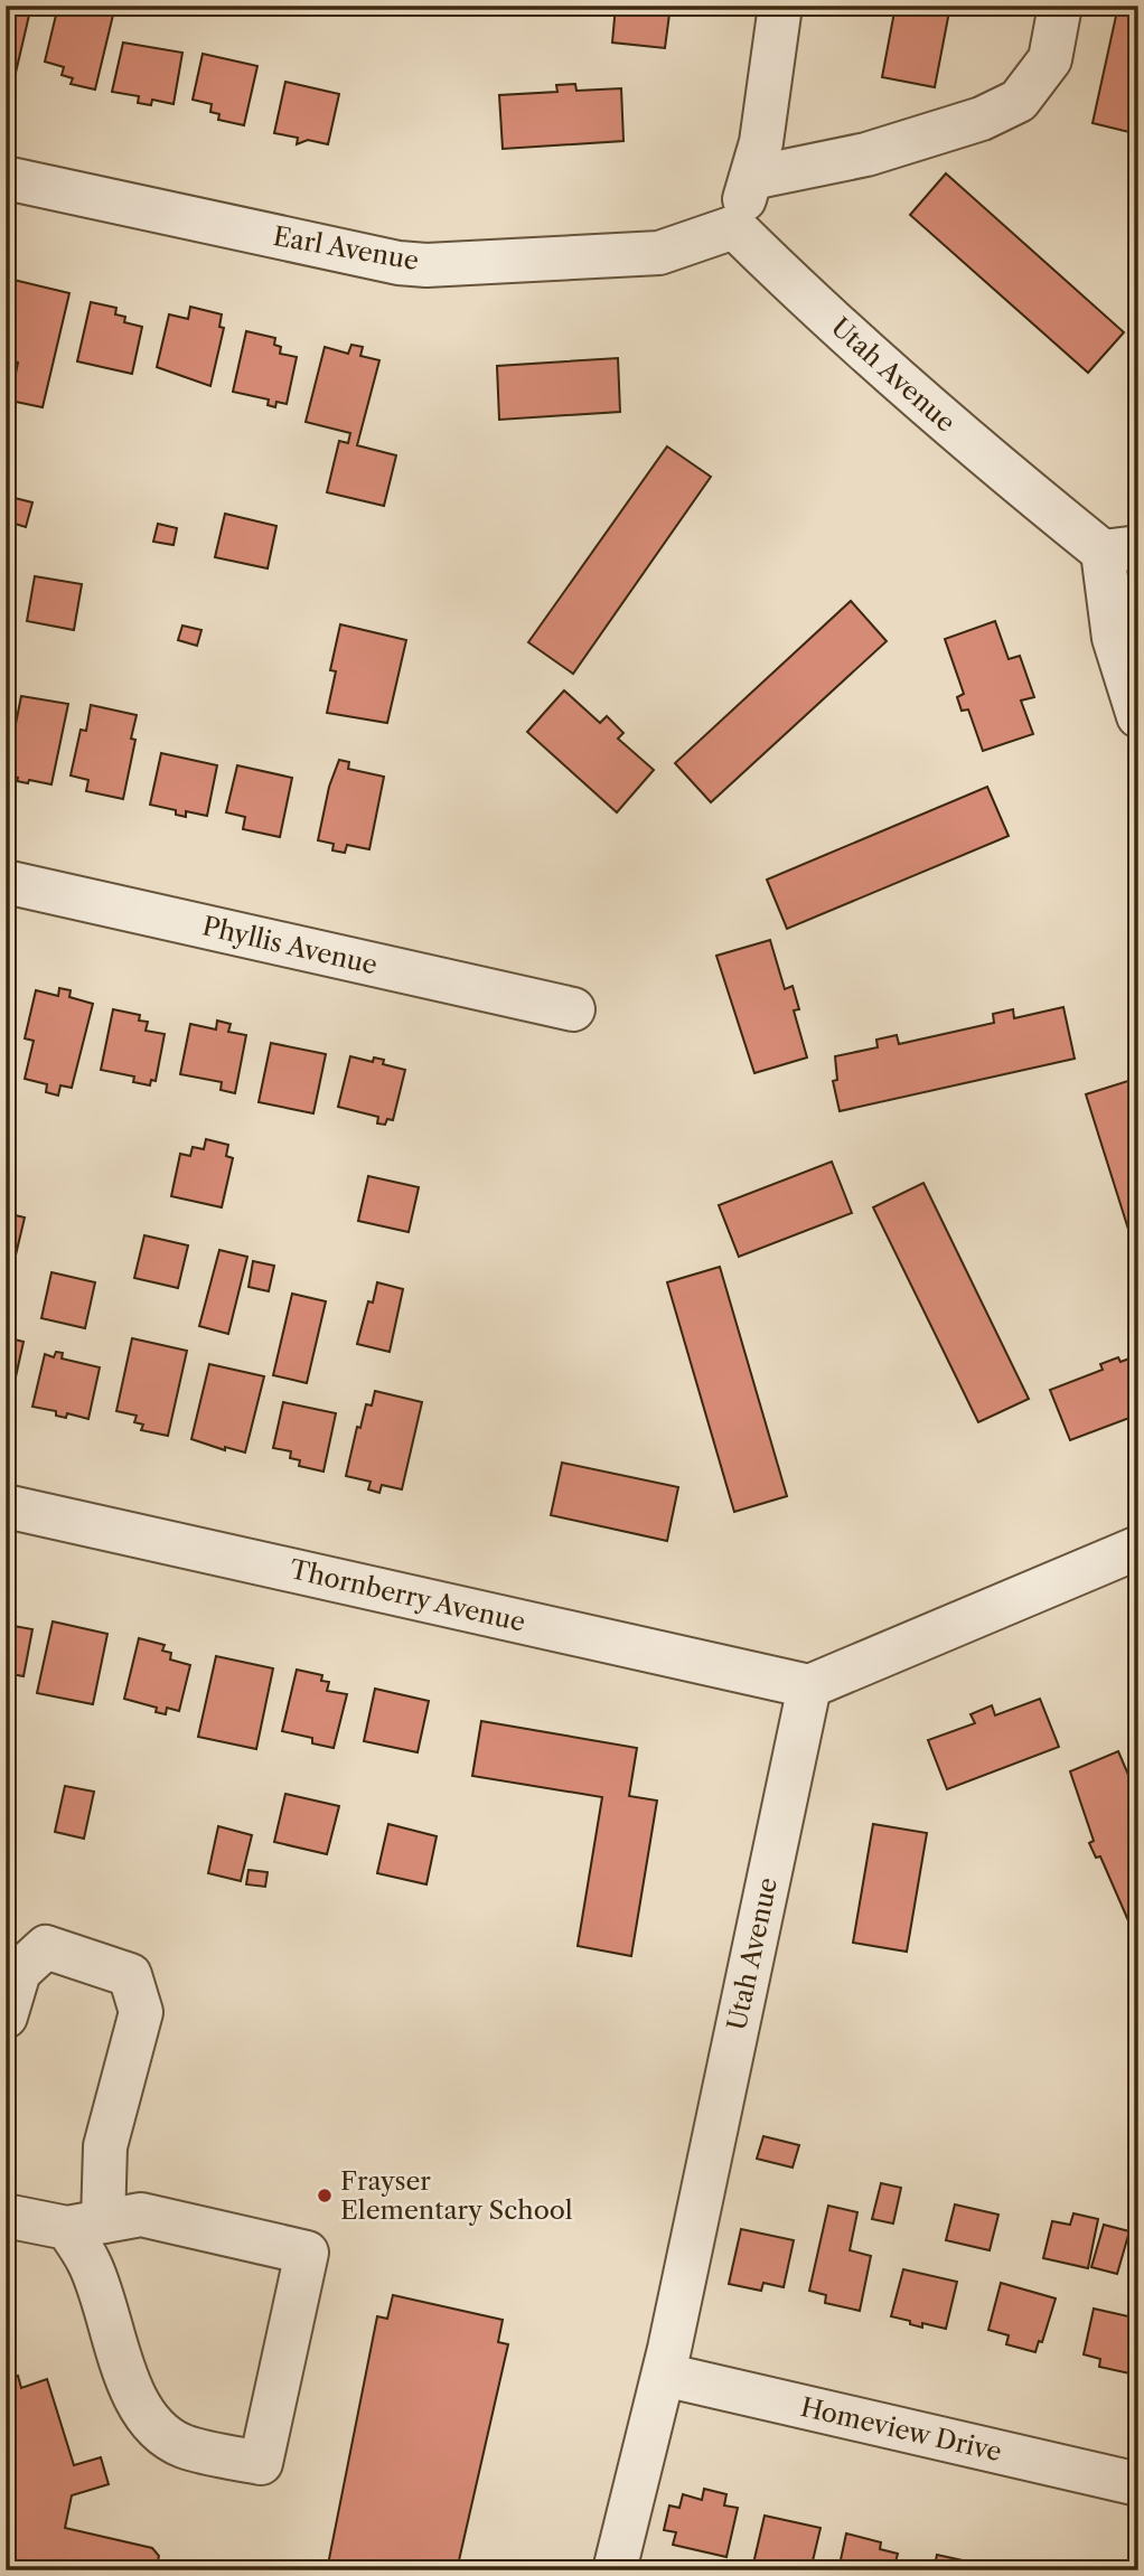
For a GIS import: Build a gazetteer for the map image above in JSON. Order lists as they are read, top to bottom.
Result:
{
  "streets": {
    "street": [
      "Earl Avenue",
      "Utah Avenue",
      "Phyllis Avenue",
      "Thornberry Avenue",
      "Homeview Drive"
    ]
  },
  "crossings": [
    ["Earl Avenue", "Utah Avenue"],
    ["Utah Avenue", "Thornberry Avenue"],
    ["Utah Avenue", "Homeview Drive"]
  ],
  "places": ["Frayser Elementary School"]
}
